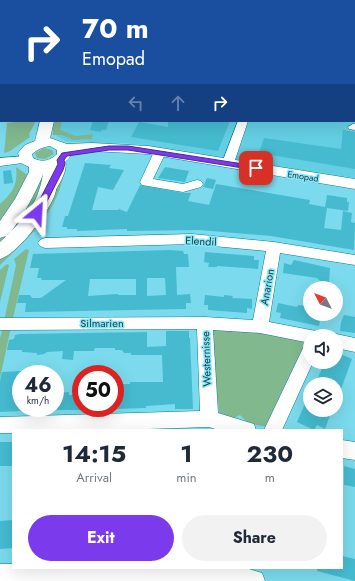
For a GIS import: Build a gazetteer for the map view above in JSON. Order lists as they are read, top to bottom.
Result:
{
  "streets": {
    "main road": ["Emopad"],
    "street": [
      "Elendil",
      "Anarion",
      "Silmarien",
      "Westernisse"
    ]
  },
  "crossings": [
    ["Elendil", "Anarion"],
    ["Anarion", "Westernisse"],
    ["Silmarien", "Westernisse"]
  ],
  "north": "top left",
  "page": {
    "turn": ["70 m", "Emopad"],
    "speed": "46 km/h",
    "limit": "50",
    "eta": [
      "14:15",
      "Arrival",
      "1",
      "min",
      "230",
      "m"
    ],
    "buttons": ["Exit", "Share"]
  }
}
